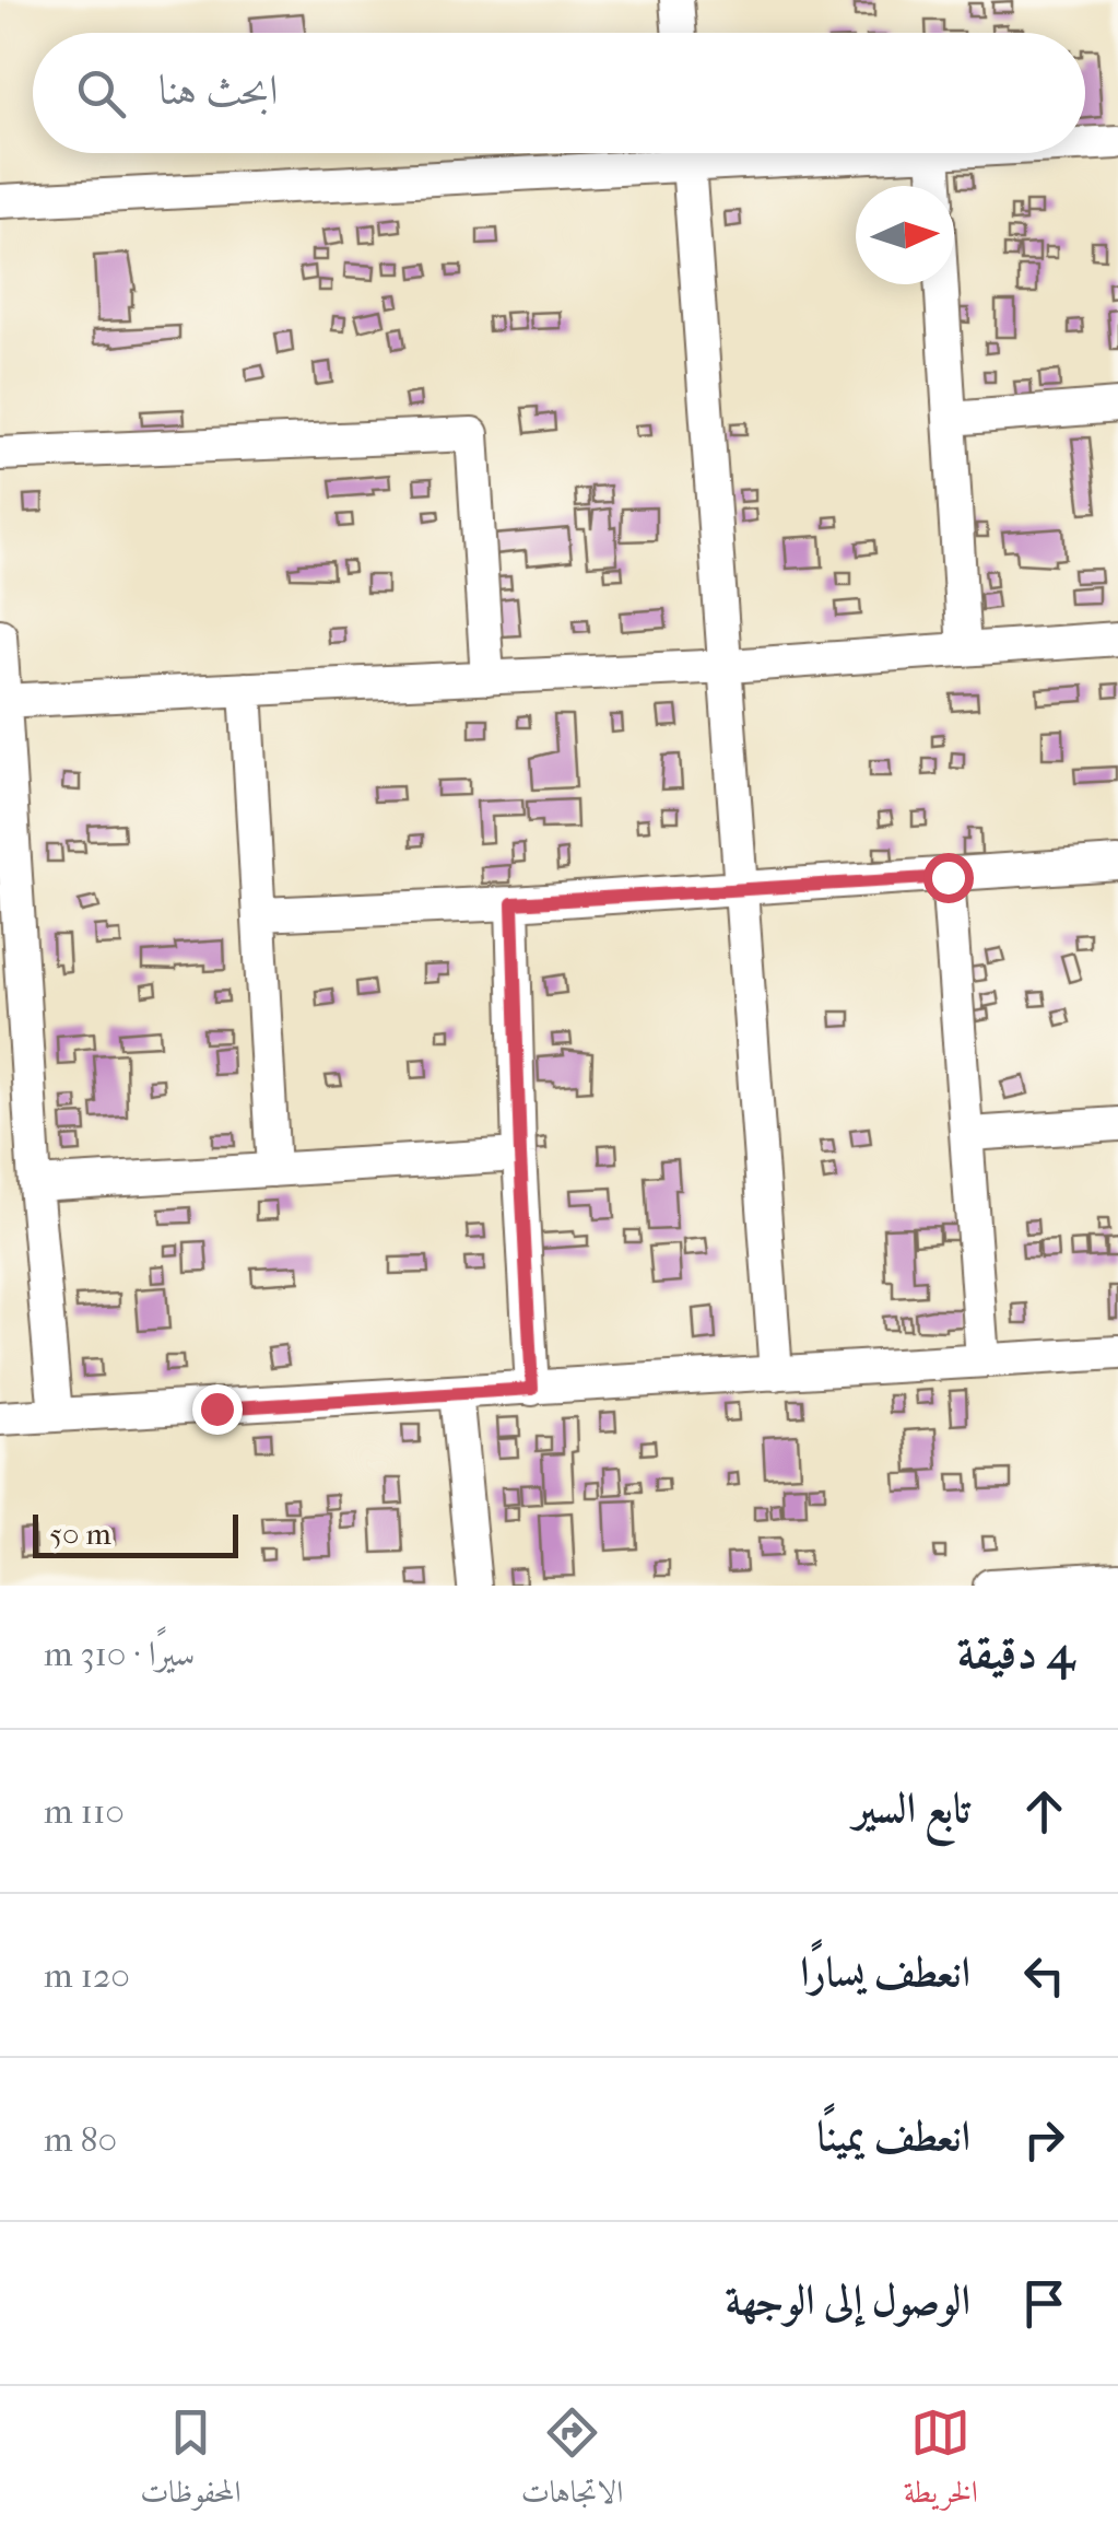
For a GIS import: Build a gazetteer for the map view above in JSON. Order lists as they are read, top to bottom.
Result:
{
  "scale_bar": "50 m",
  "north": "right",
  "page": {
    "search": "ابحث هنا",
    "scale": "50 m",
    "heading": ["4 دقيقة", "سيرًا · 310 m"],
    "list": [
      ["تابع السير", "110 m"],
      ["انعطف يسارًا", "120 m"],
      ["انعطف يمينًا", "80 m"],
      "الوصول إلى الوجهة"
    ],
    "nav": ["الخريطة", "الاتجاهات", "المحفوظات"]
  }
}
